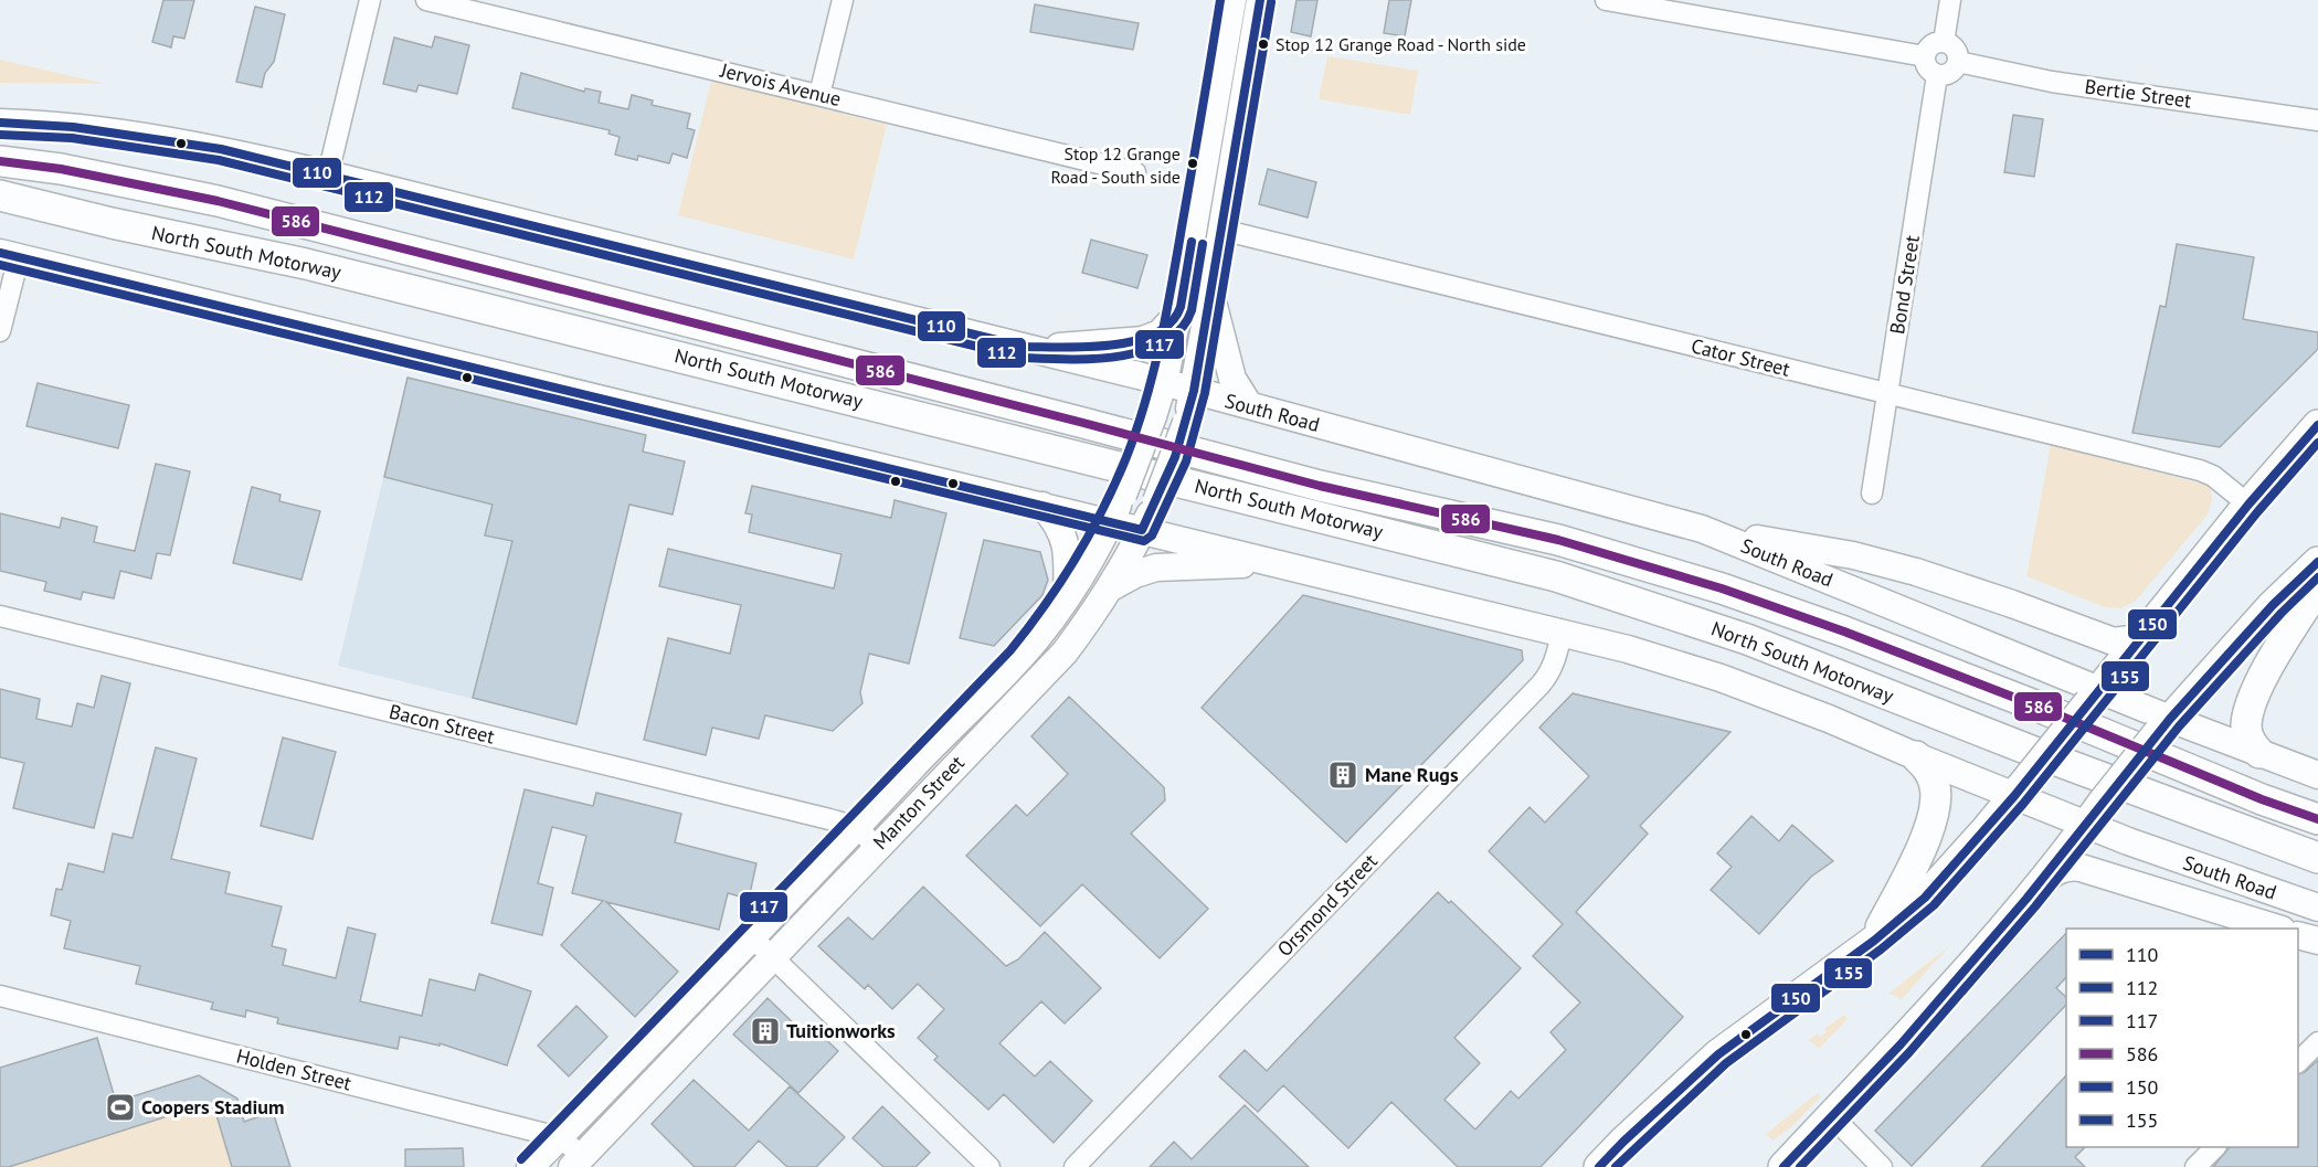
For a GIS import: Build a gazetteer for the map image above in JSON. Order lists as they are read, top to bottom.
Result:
{
  "streets": {
    "highway": ["North South Motorway"],
    "main road": ["South Road", "Manton Street"],
    "street": [
      "Jervois Avenue",
      "Bertie Street",
      "Bond Street",
      "Cator Street",
      "Bacon Street",
      "Orsmond Street",
      "Holden Street"
    ]
  },
  "crossings": [
    ["Bertie Street", "Bond Street"],
    ["Bond Street", "Cator Street"],
    ["Cator Street", "Manton Street"],
    ["South Road", "Manton Street"],
    ["South Road", "Orsmond Street"],
    ["Bacon Street", "Manton Street"],
    ["Manton Street", "Holden Street"]
  ],
  "places": {
    "other": ["Stop 12 Grange Road - North side", "Stop 12 Grange Road - South side"],
    "building": ["Mane Rugs", "Tuitionworks"],
    "sports": ["Coopers Stadium"]
  },
  "lines": [
    "transit line 110",
    "transit line 117",
    "transit line 112",
    "transit line 586",
    "transit line 150",
    "transit line 155"
  ],
  "legend": [
    "110",
    "112",
    "117",
    "586",
    "150",
    "155"
  ]
}
